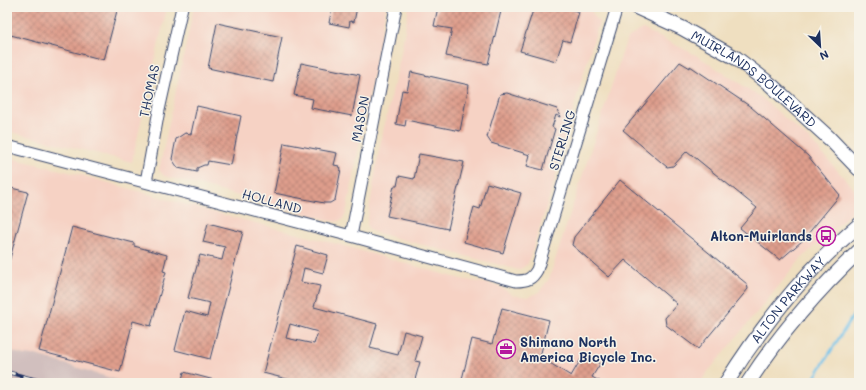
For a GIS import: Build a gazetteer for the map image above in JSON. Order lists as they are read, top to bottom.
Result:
{
  "streets": {
    "main road": ["MUIRLANDS BOULEVARD", "ALTON PARKWAY"],
    "street": [
      "THOMAS",
      "MASON",
      "STERLING",
      "HOLLAND"
    ]
  },
  "crossings": [
    ["THOMAS", "HOLLAND"],
    ["MASON", "HOLLAND"],
    ["STERLING", "HOLLAND"]
  ],
  "places": {
    "bus stop": ["Alton-Muirlands"],
    "office": ["Shimano North America Bicycle Inc."]
  },
  "north": "bottom right"
}
